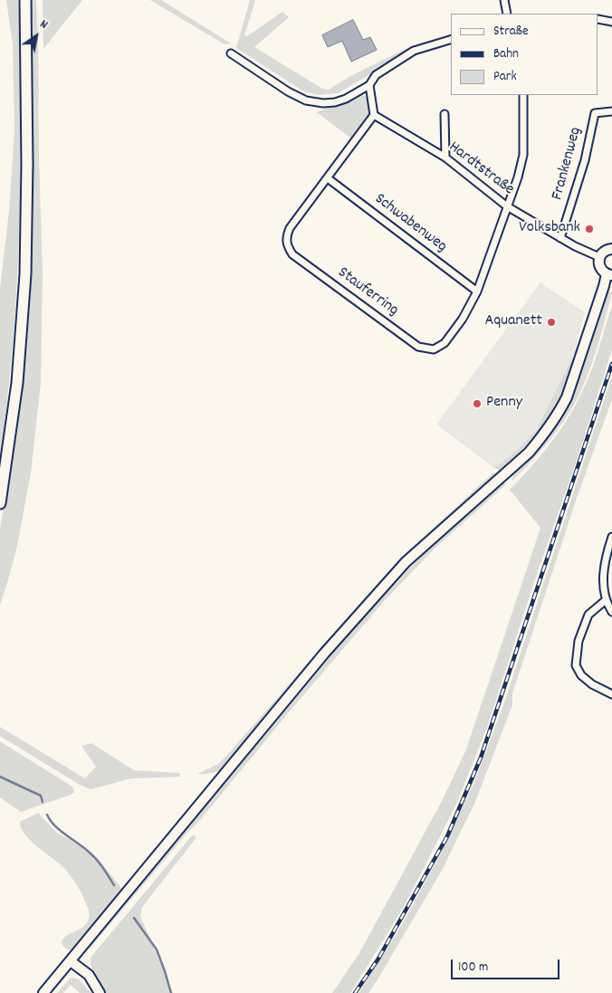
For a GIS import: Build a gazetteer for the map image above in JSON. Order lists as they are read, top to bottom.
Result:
{
  "streets": {
    "street": [
      "Frankenweg",
      "Hardtstraße",
      "Schwabenweg",
      "Stauferring"
    ]
  },
  "crossings": [
    ["Frankenweg", "Hardtstraße"],
    ["Hardtstraße", "Stauferring"],
    ["Schwabenweg", "Stauferring"]
  ],
  "places": ["Volksbank", "Aquanett", "Penny"],
  "legend": ["Straße", "Bahn", "Park"],
  "scale_bar": "100 m",
  "north": "top right"
}
